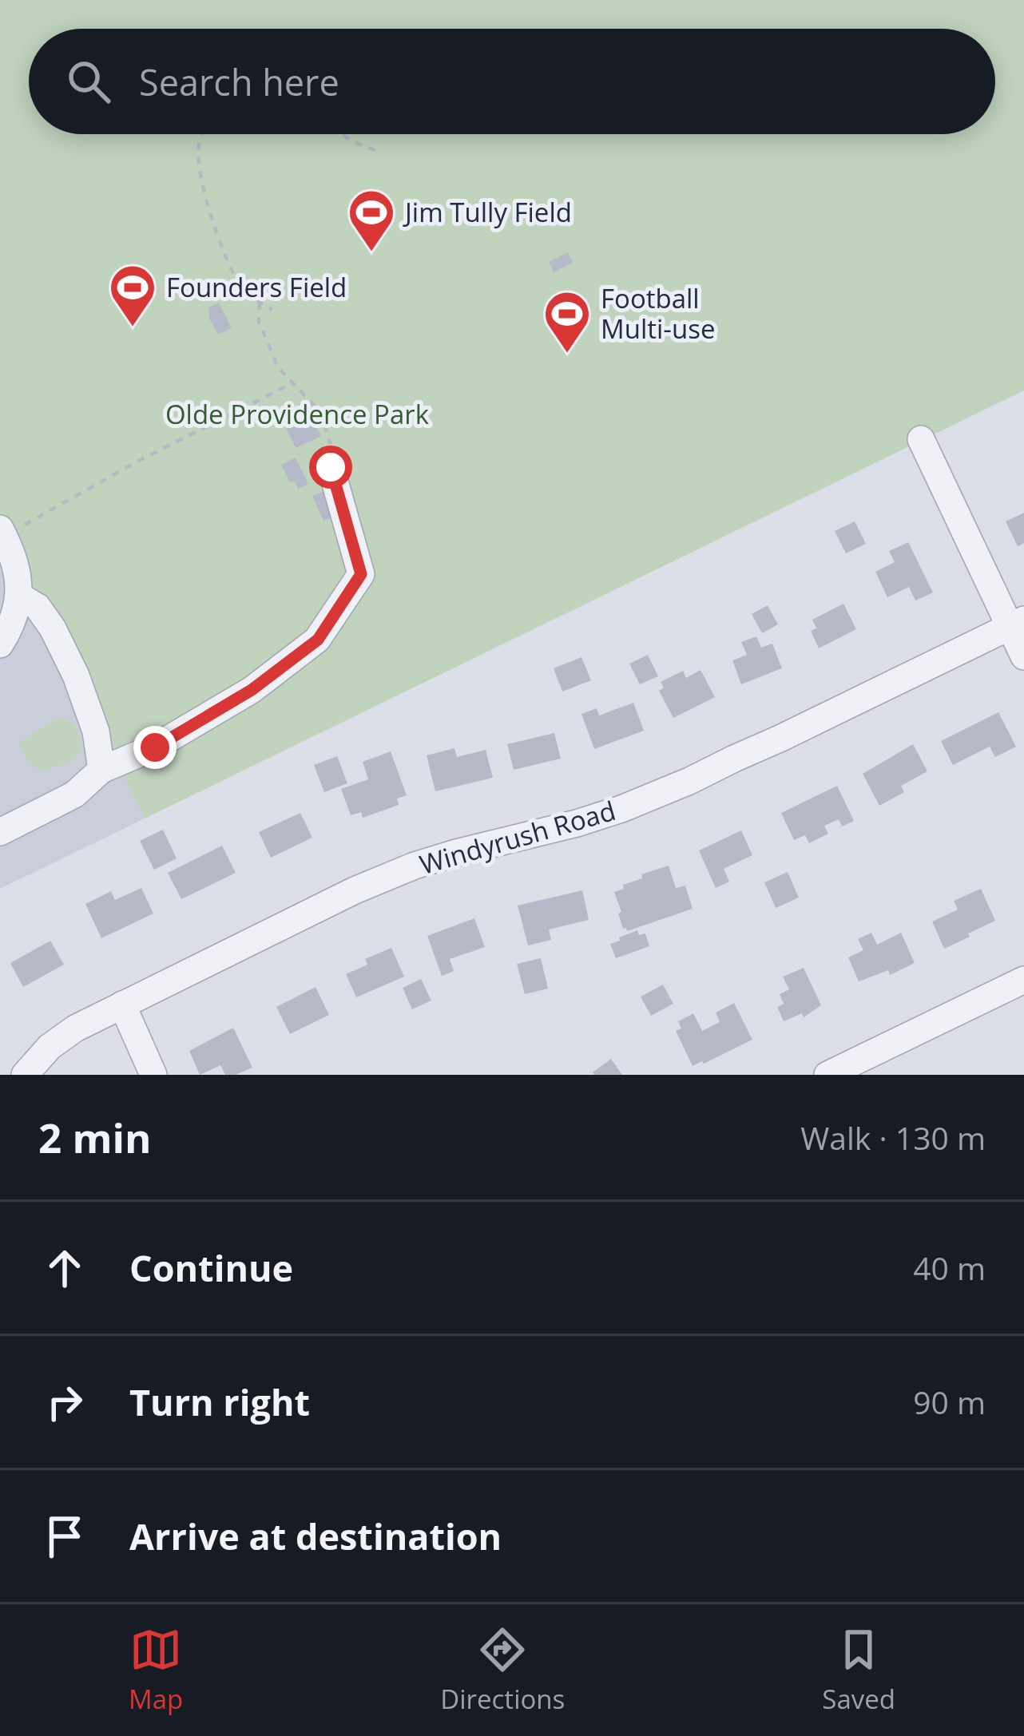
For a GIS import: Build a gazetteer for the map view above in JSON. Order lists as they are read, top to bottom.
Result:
{
  "streets": {
    "street": ["Windyrush Road"]
  },
  "parks": ["Olde Providence Park"],
  "places": {
    "sports": ["Jim Tully Field", "Founders Field", "Football Multi-use"]
  },
  "page": {
    "search": "Search here",
    "heading": ["2 min", "Walk · 130 m"],
    "list": [
      ["Continue", "40 m"],
      ["Turn right", "90 m"],
      "Arrive at destination"
    ],
    "nav": ["Map", "Directions", "Saved"]
  }
}
